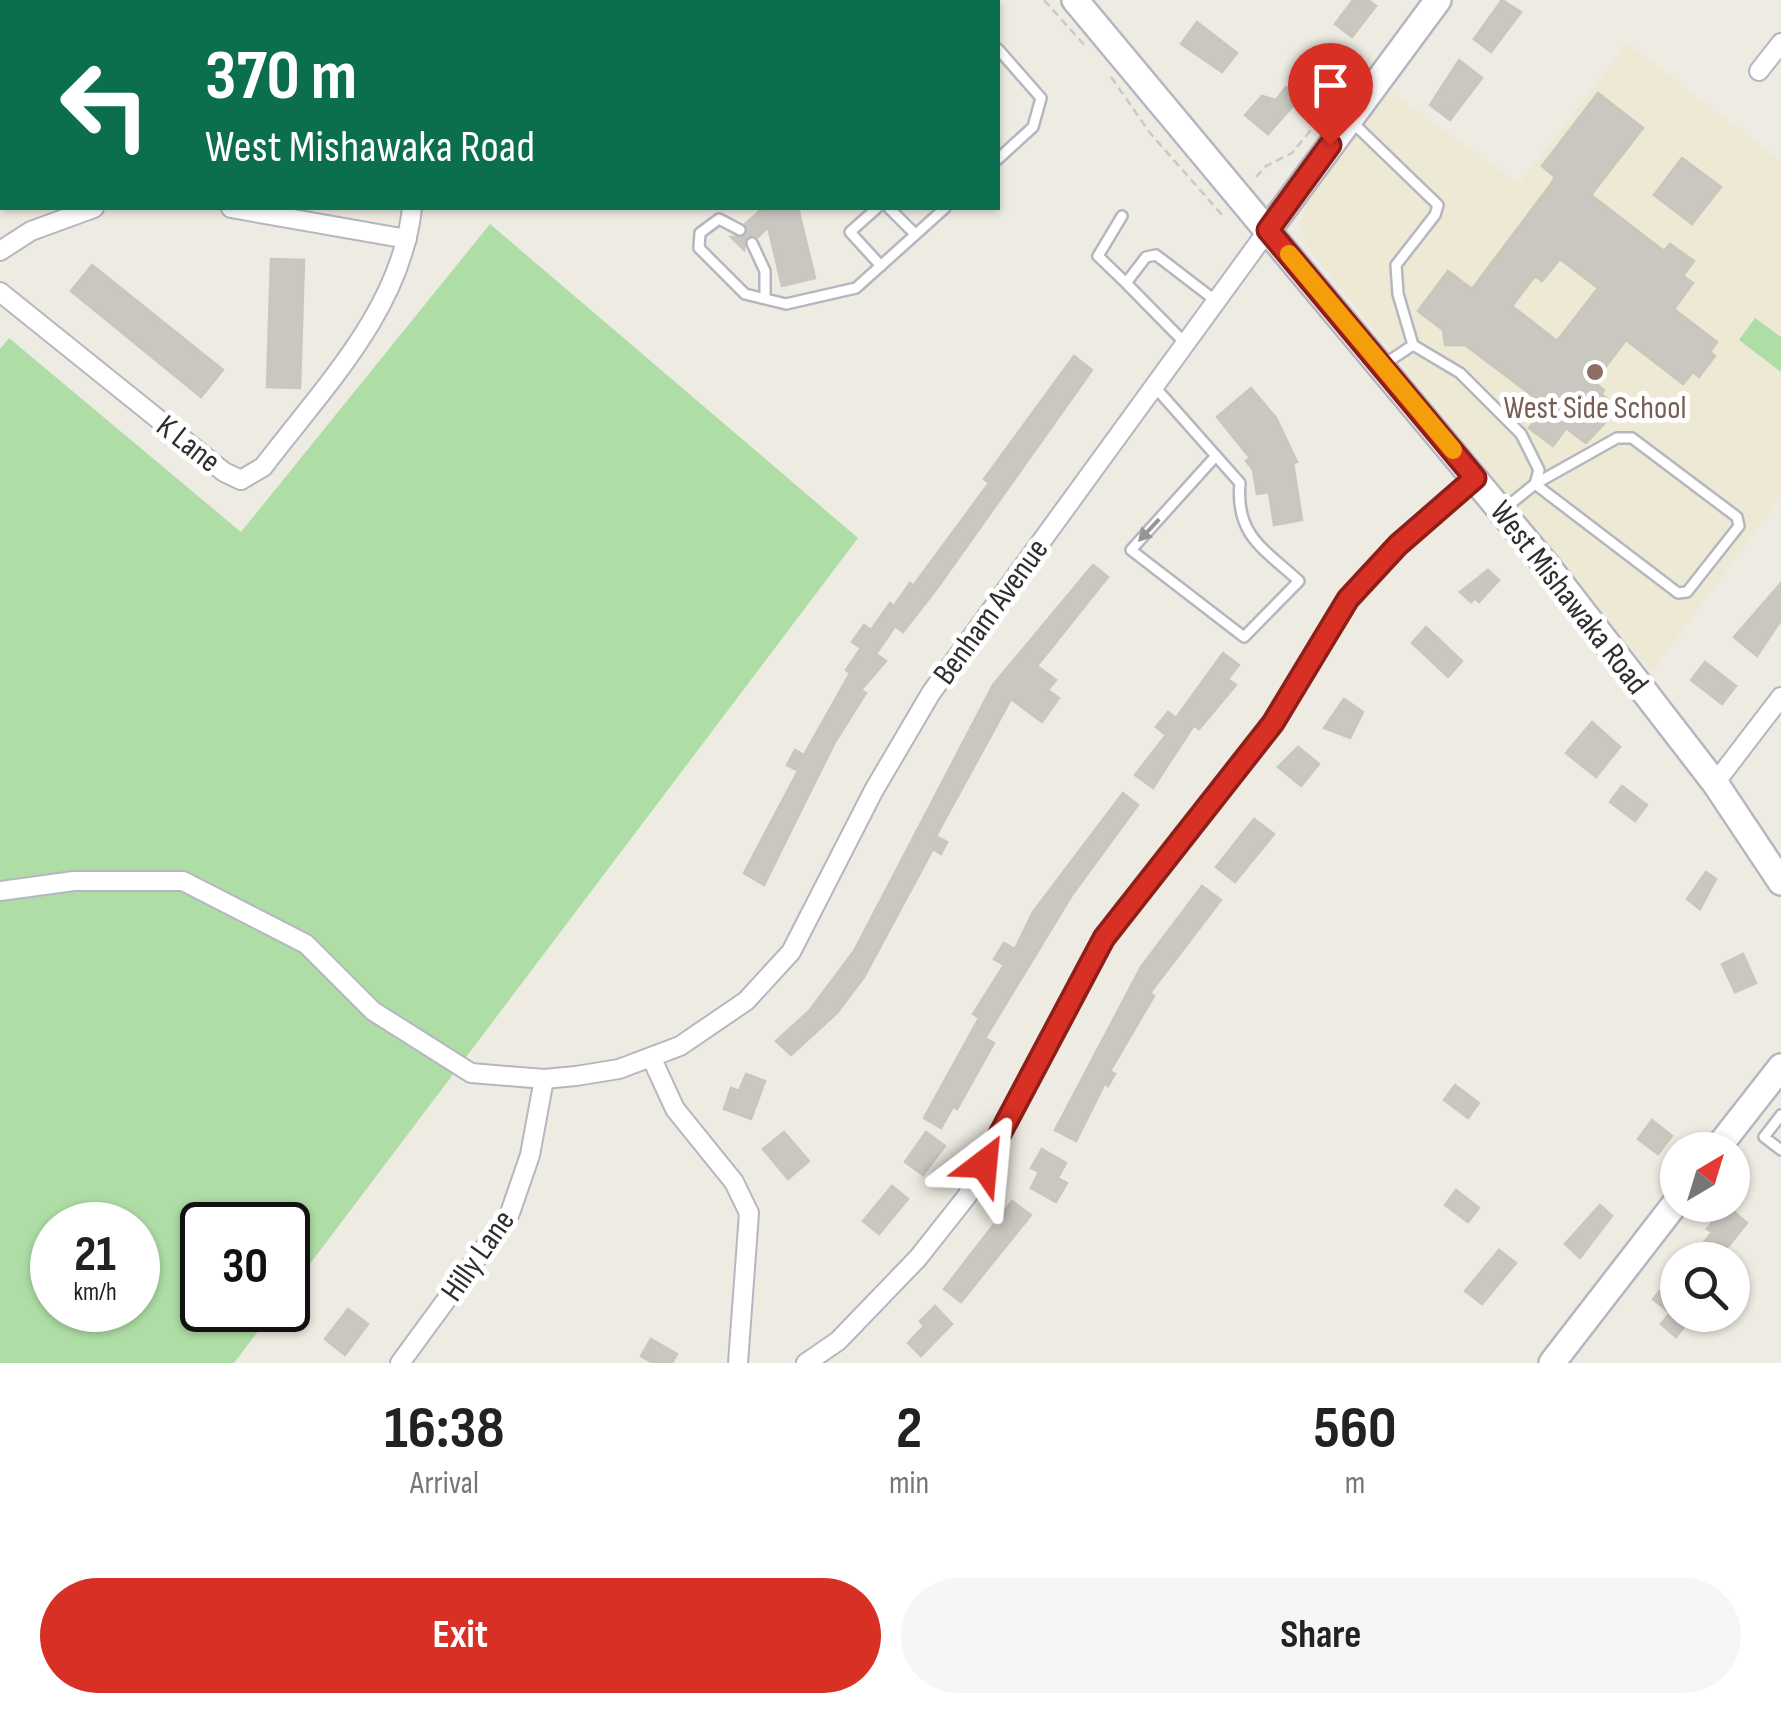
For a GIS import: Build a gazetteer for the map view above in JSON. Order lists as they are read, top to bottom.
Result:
{
  "streets": {
    "main road": ["West Mishawaka Road", "Benham Avenue"],
    "street": ["K Lane", "Hilly Lane"]
  },
  "crossings": [
    ["West Mishawaka Road", "Benham Avenue"],
    ["Benham Avenue", "Hilly Lane"]
  ],
  "places": ["West Side School"],
  "north": "top right",
  "page": {
    "turn": ["370 m", "West Mishawaka Road"],
    "speed": "21 km/h",
    "limit": "30",
    "eta": [
      "16:38",
      "Arrival",
      "2",
      "min",
      "560",
      "m"
    ],
    "buttons": ["Exit", "Share"]
  }
}
